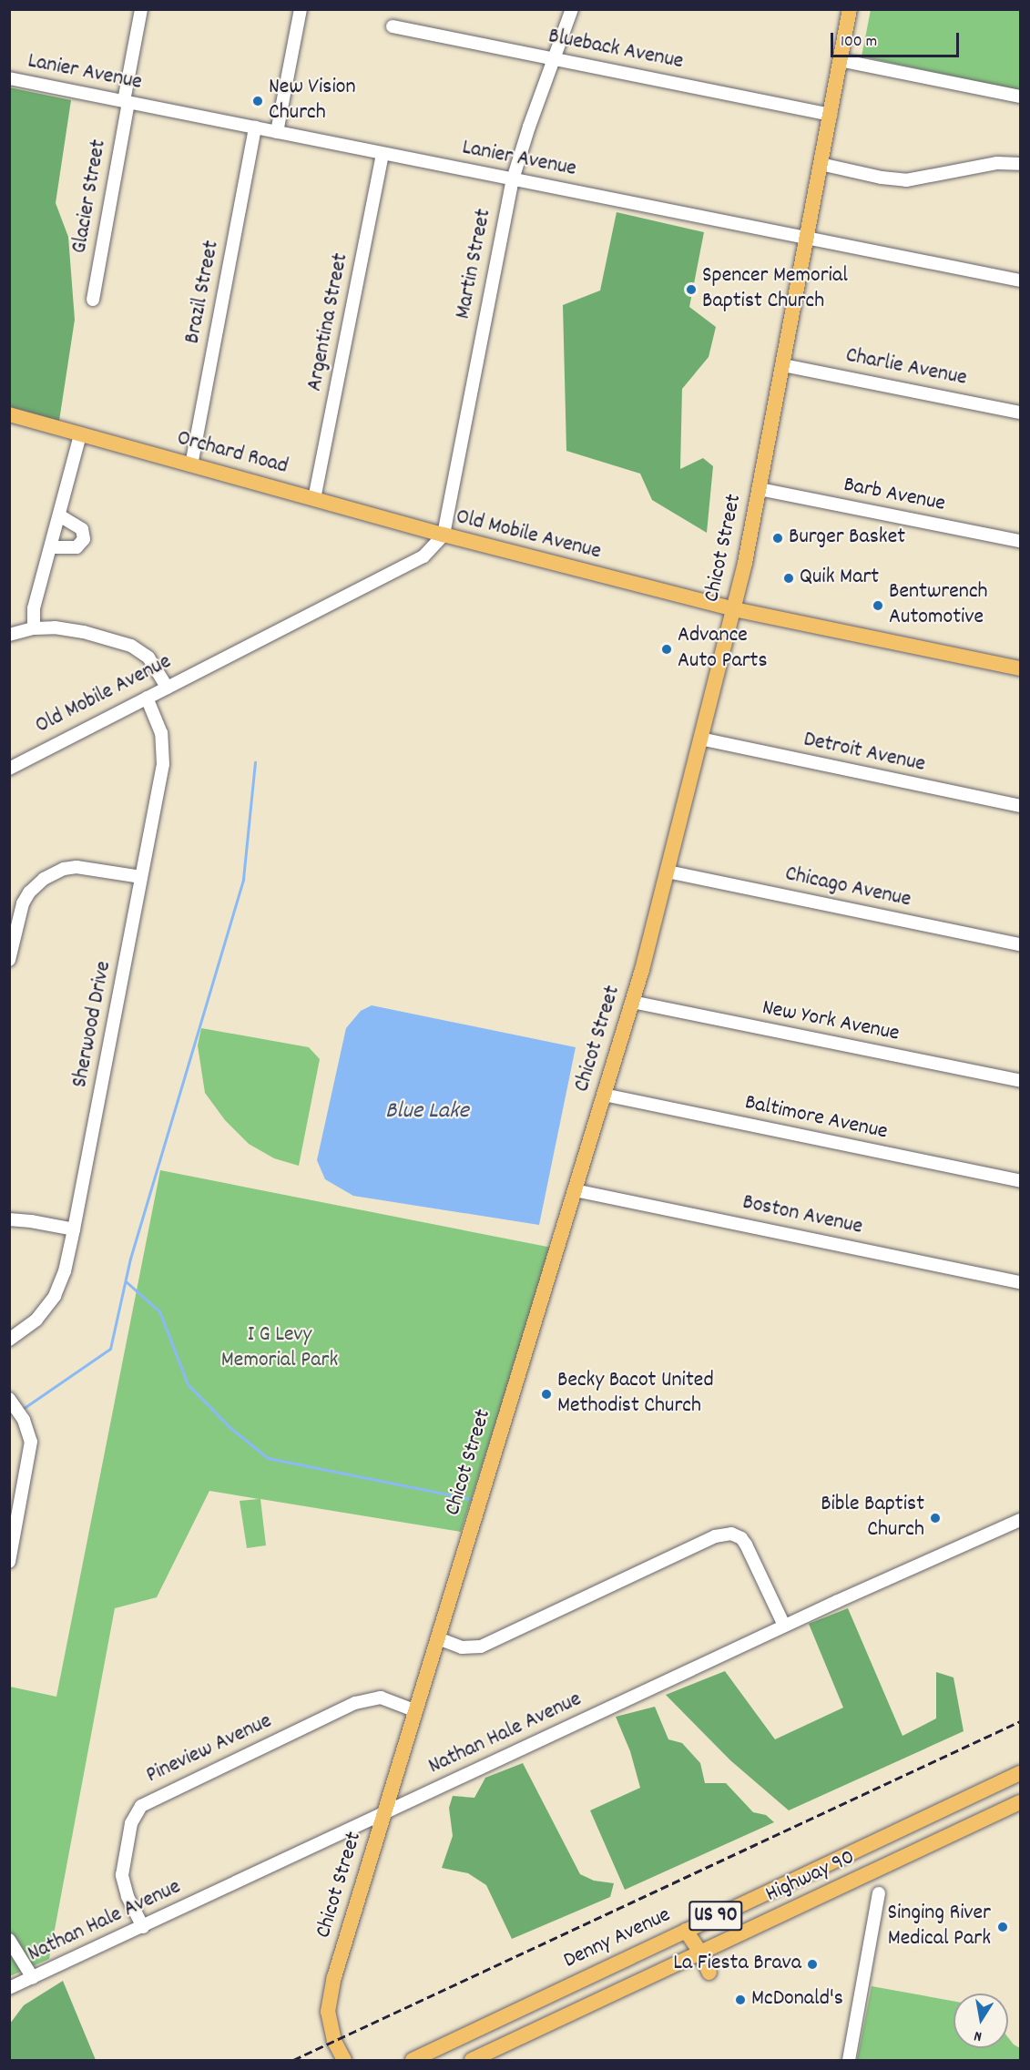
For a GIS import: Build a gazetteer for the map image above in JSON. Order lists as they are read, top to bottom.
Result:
{
  "streets": {
    "main road": [
      "Orchard Road",
      "Old Mobile Avenue",
      "Chicot Street",
      "Highway 90",
      "US 90",
      "Denny Avenue"
    ],
    "street": [
      "Blueback Avenue",
      "Lanier Avenue",
      "Glacier Street",
      "Martin Street",
      "Brazil Street",
      "Argentina Street",
      "Charlie Avenue",
      "Barb Avenue",
      "Detroit Avenue",
      "Chicago Avenue",
      "New York Avenue",
      "Sherwood Drive",
      "Baltimore Avenue",
      "Boston Avenue",
      "Nathan Hale Avenue",
      "Pineview Avenue"
    ]
  },
  "crossings": [
    ["Blueback Avenue", "Martin Street"],
    ["Blueback Avenue", "Chicot Street"],
    ["Lanier Avenue", "Glacier Street"],
    ["Lanier Avenue", "Martin Street"],
    ["Lanier Avenue", "Brazil Street"],
    ["Lanier Avenue", "Argentina Street"],
    ["Lanier Avenue", "Chicot Street"],
    ["Martin Street", "Orchard Road"],
    ["Martin Street", "Old Mobile Avenue"],
    ["Brazil Street", "Orchard Road"],
    ["Argentina Street", "Orchard Road"],
    ["Charlie Avenue", "Chicot Street"],
    ["Orchard Road", "Old Mobile Avenue"],
    ["Barb Avenue", "Chicot Street"],
    ["Old Mobile Avenue", "Chicot Street"],
    ["Old Mobile Avenue", "Sherwood Drive"],
    ["Chicot Street", "Detroit Avenue"],
    ["Chicot Street", "Chicago Avenue"],
    ["Chicot Street", "New York Avenue"],
    ["Chicot Street", "Baltimore Avenue"],
    ["Chicot Street", "Boston Avenue"],
    ["Chicot Street", "Nathan Hale Avenue"],
    ["Chicot Street", "Pineview Avenue"],
    ["Nathan Hale Avenue", "Pineview Avenue"]
  ],
  "water": ["Blue Lake"],
  "parks": ["I G Levy Memorial Park"],
  "places": [
    "New Vision Church",
    "Spencer Memorial Baptist Church",
    "Burger Basket",
    "Quik Mart",
    "Bentwrench Automotive",
    "Advance Auto Parts",
    "Becky Bacot United Methodist Church",
    "Bible Baptist Church",
    "Singing River Medical Park",
    "La Fiesta Brava",
    "McDonald's"
  ],
  "scale_bar": "100 m",
  "north": "bottom"
}
